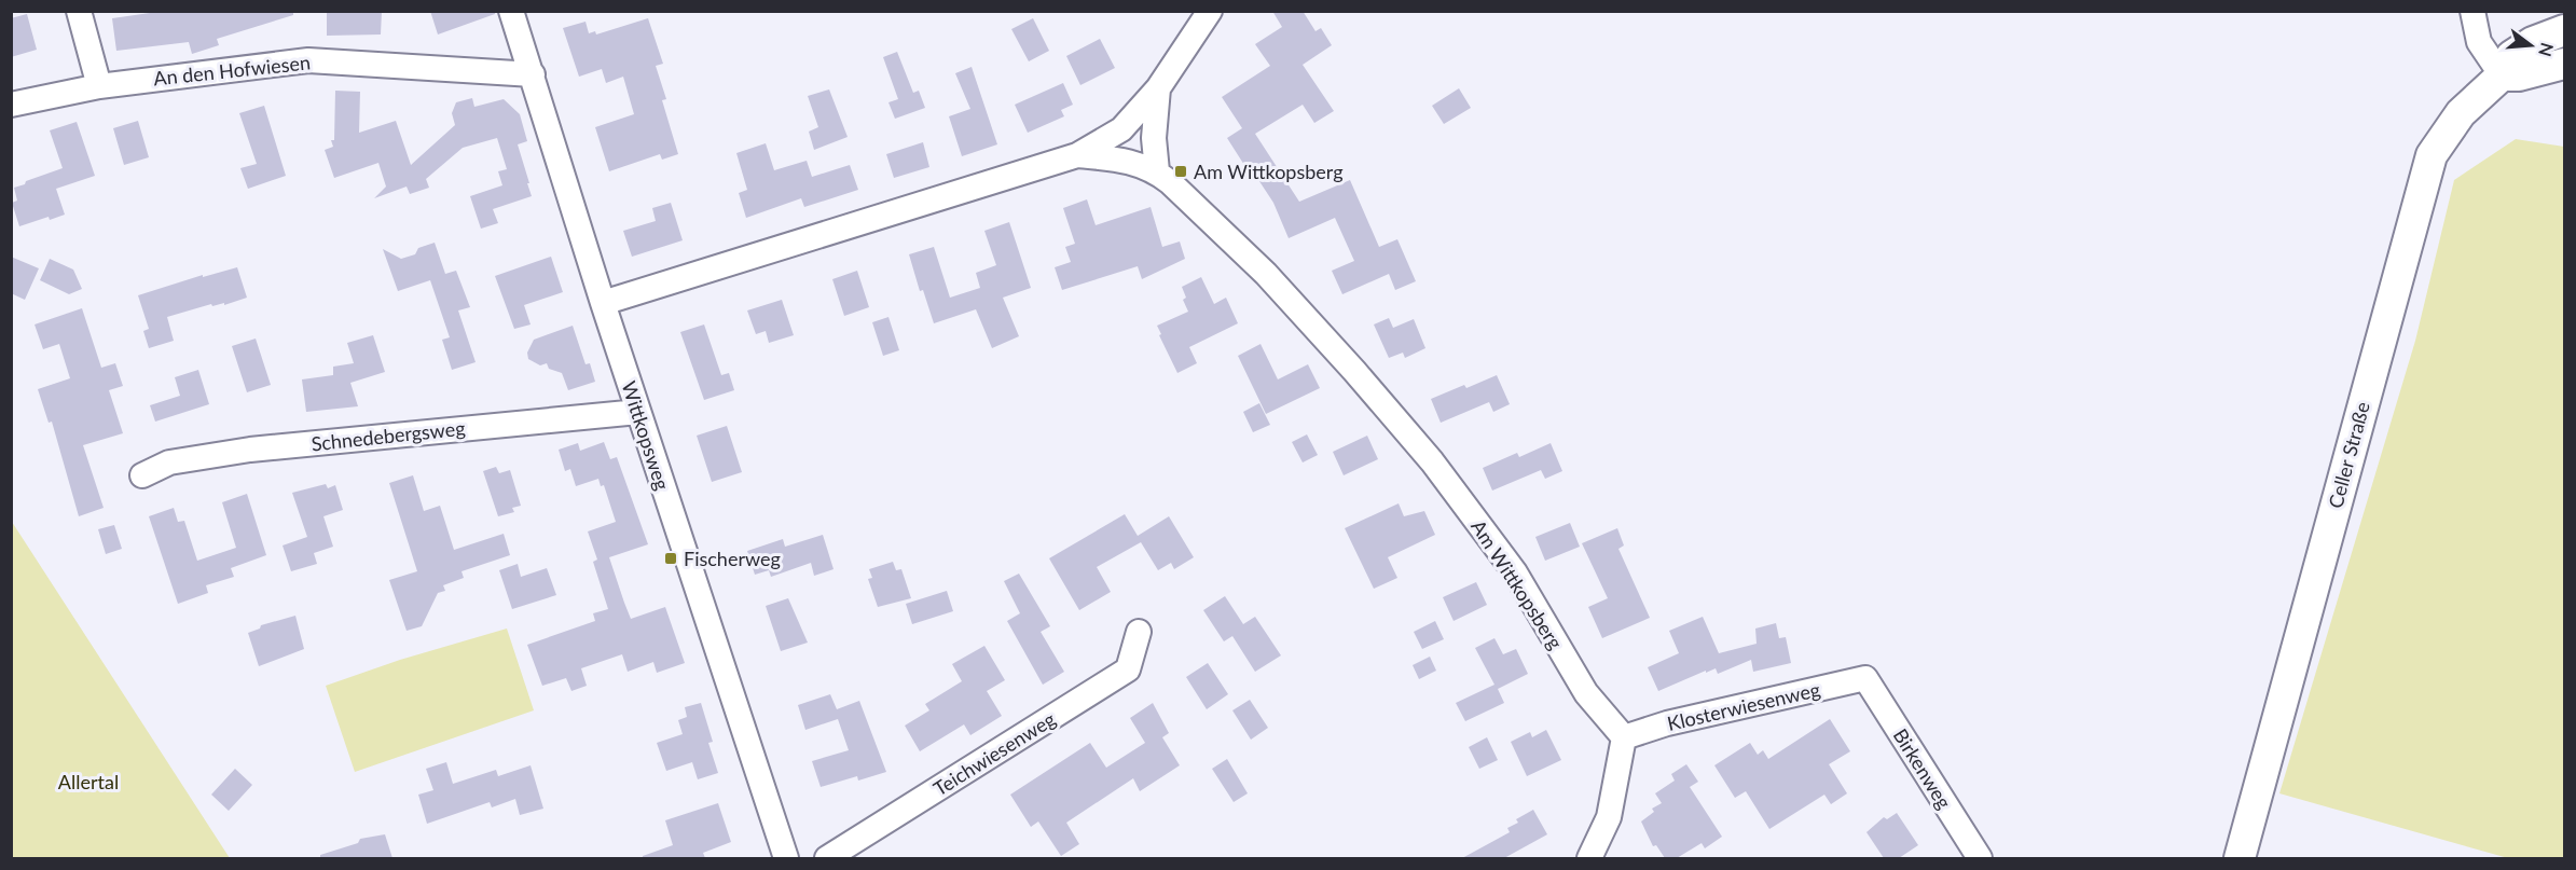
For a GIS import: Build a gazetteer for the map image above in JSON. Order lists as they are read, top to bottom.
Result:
{
  "streets": {
    "street": [
      "An den Hofwiesen",
      "Schnedebergsweg",
      "Wittkopsweg",
      "Celler Straße",
      "Am Wittkopsberg",
      "Klosterwiesenweg",
      "Teichwiesenweg",
      "Birkenweg"
    ]
  },
  "crossings": [
    ["An den Hofwiesen", "Wittkopsweg"],
    ["Schnedebergsweg", "Wittkopsweg"],
    ["Wittkopsweg", "Am Wittkopsberg"],
    ["Am Wittkopsberg", "Klosterwiesenweg"],
    ["Klosterwiesenweg", "Birkenweg"]
  ],
  "parks": ["Allertal"],
  "places": {
    "transit": ["Am Wittkopsberg", "Fischerweg"]
  },
  "north": "right"
}
